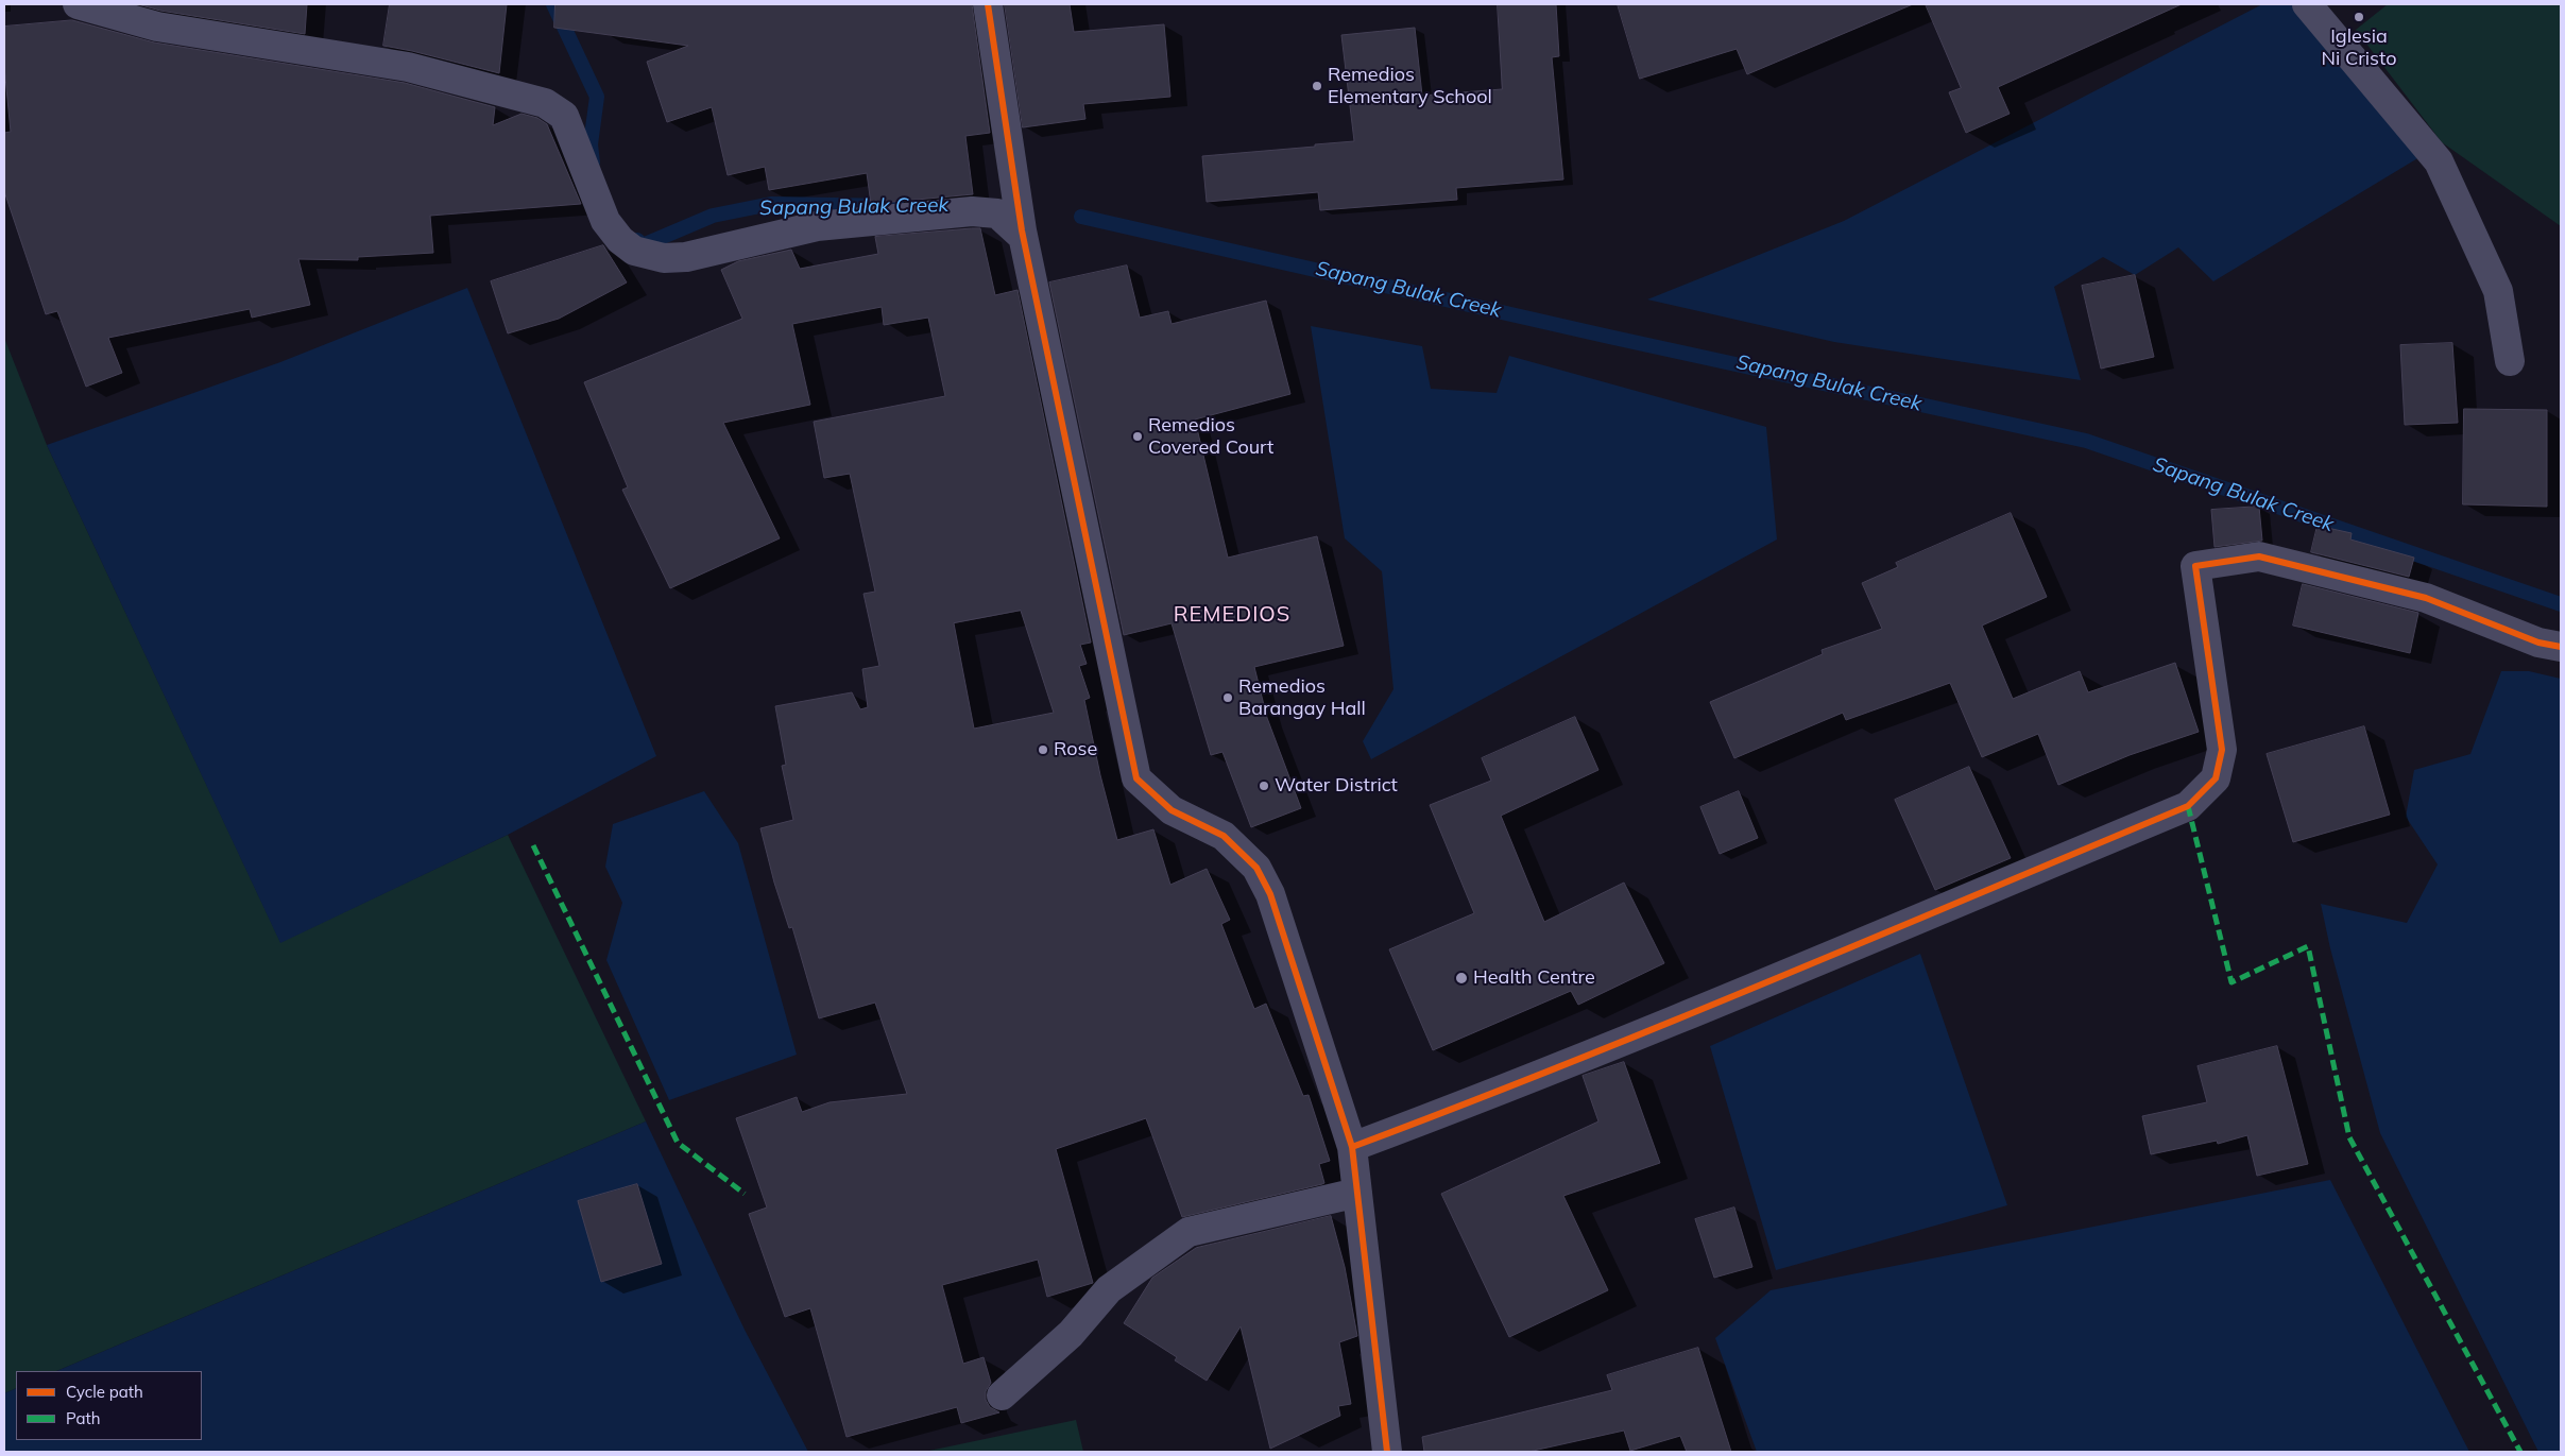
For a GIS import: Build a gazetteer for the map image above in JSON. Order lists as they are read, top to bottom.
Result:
{
  "districts": ["REMEDIOS"],
  "water": ["Sapang Bulak Creek"],
  "places": [
    "Iglesia Ni Cristo",
    "Remedios Elementary School",
    "Remedios Covered Court",
    "Remedios Barangay Hall",
    "Rose",
    "Water District",
    "Health Centre"
  ],
  "legend": ["Cycle path", "Path"]
}
